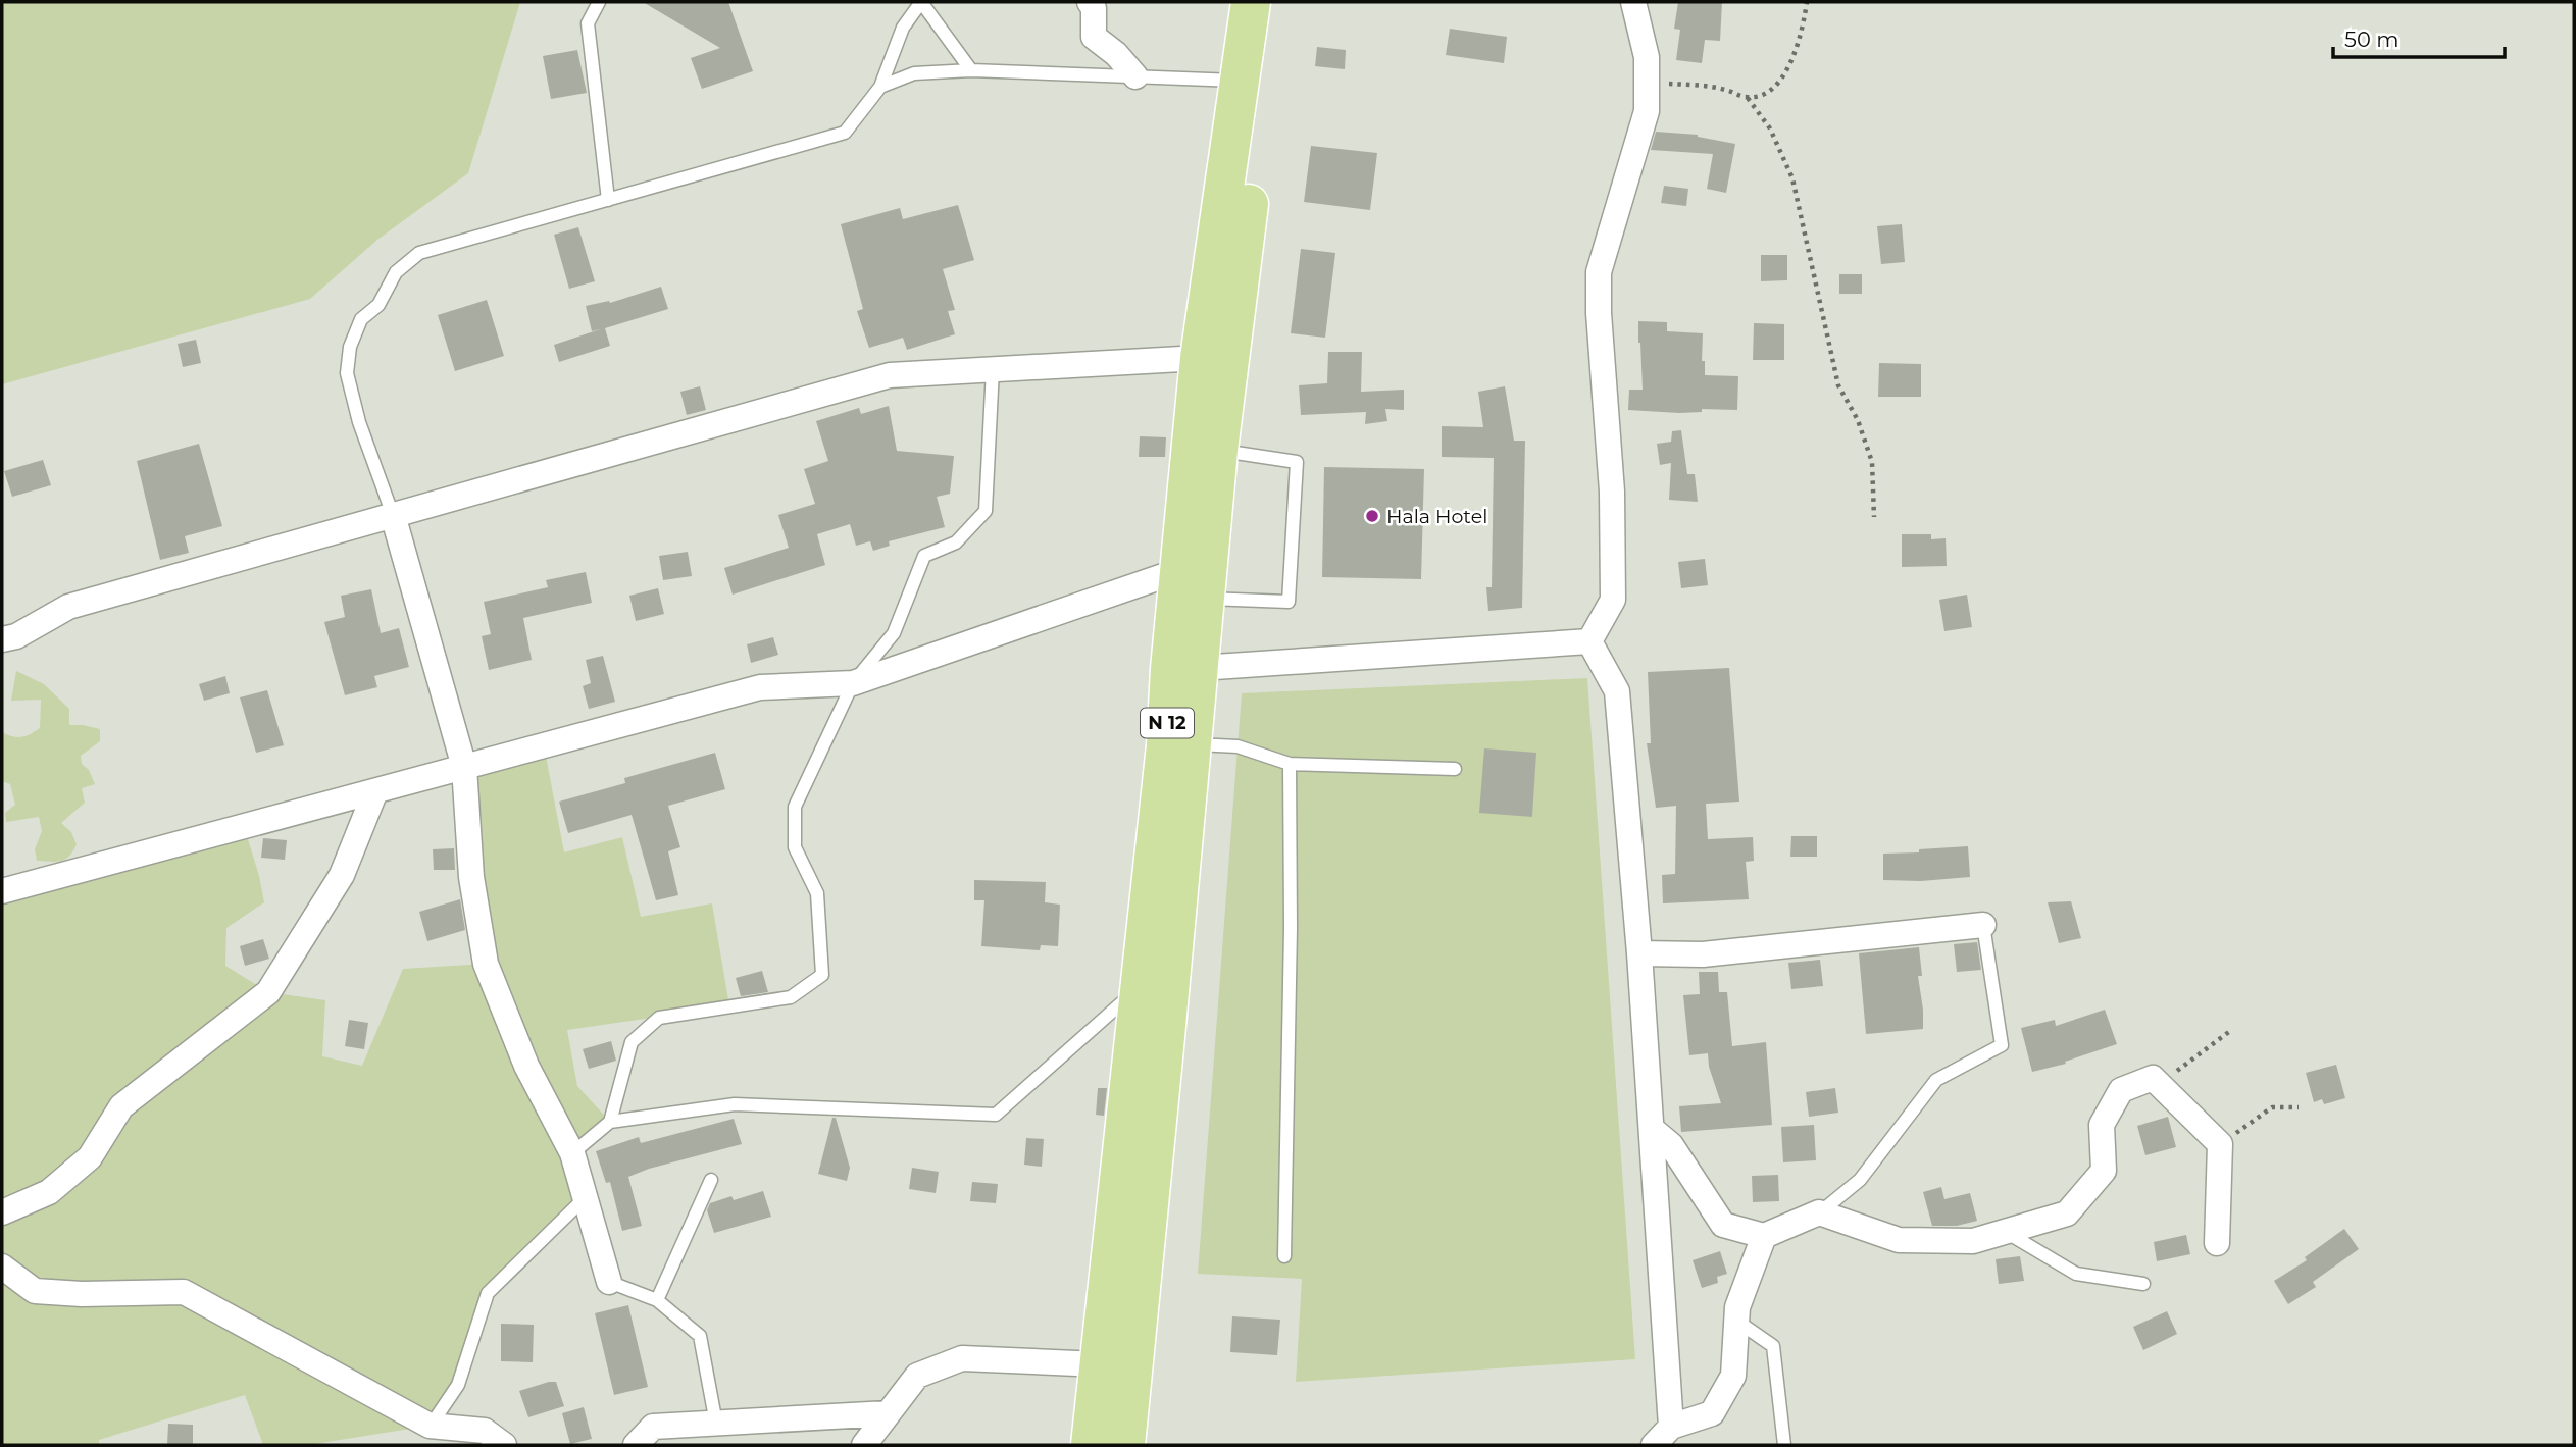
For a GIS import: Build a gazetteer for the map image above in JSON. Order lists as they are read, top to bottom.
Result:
{
  "streets": {
    "main road": ["N 12"]
  },
  "places": ["Hala Hotel"],
  "scale_bar": "50 m"
}
